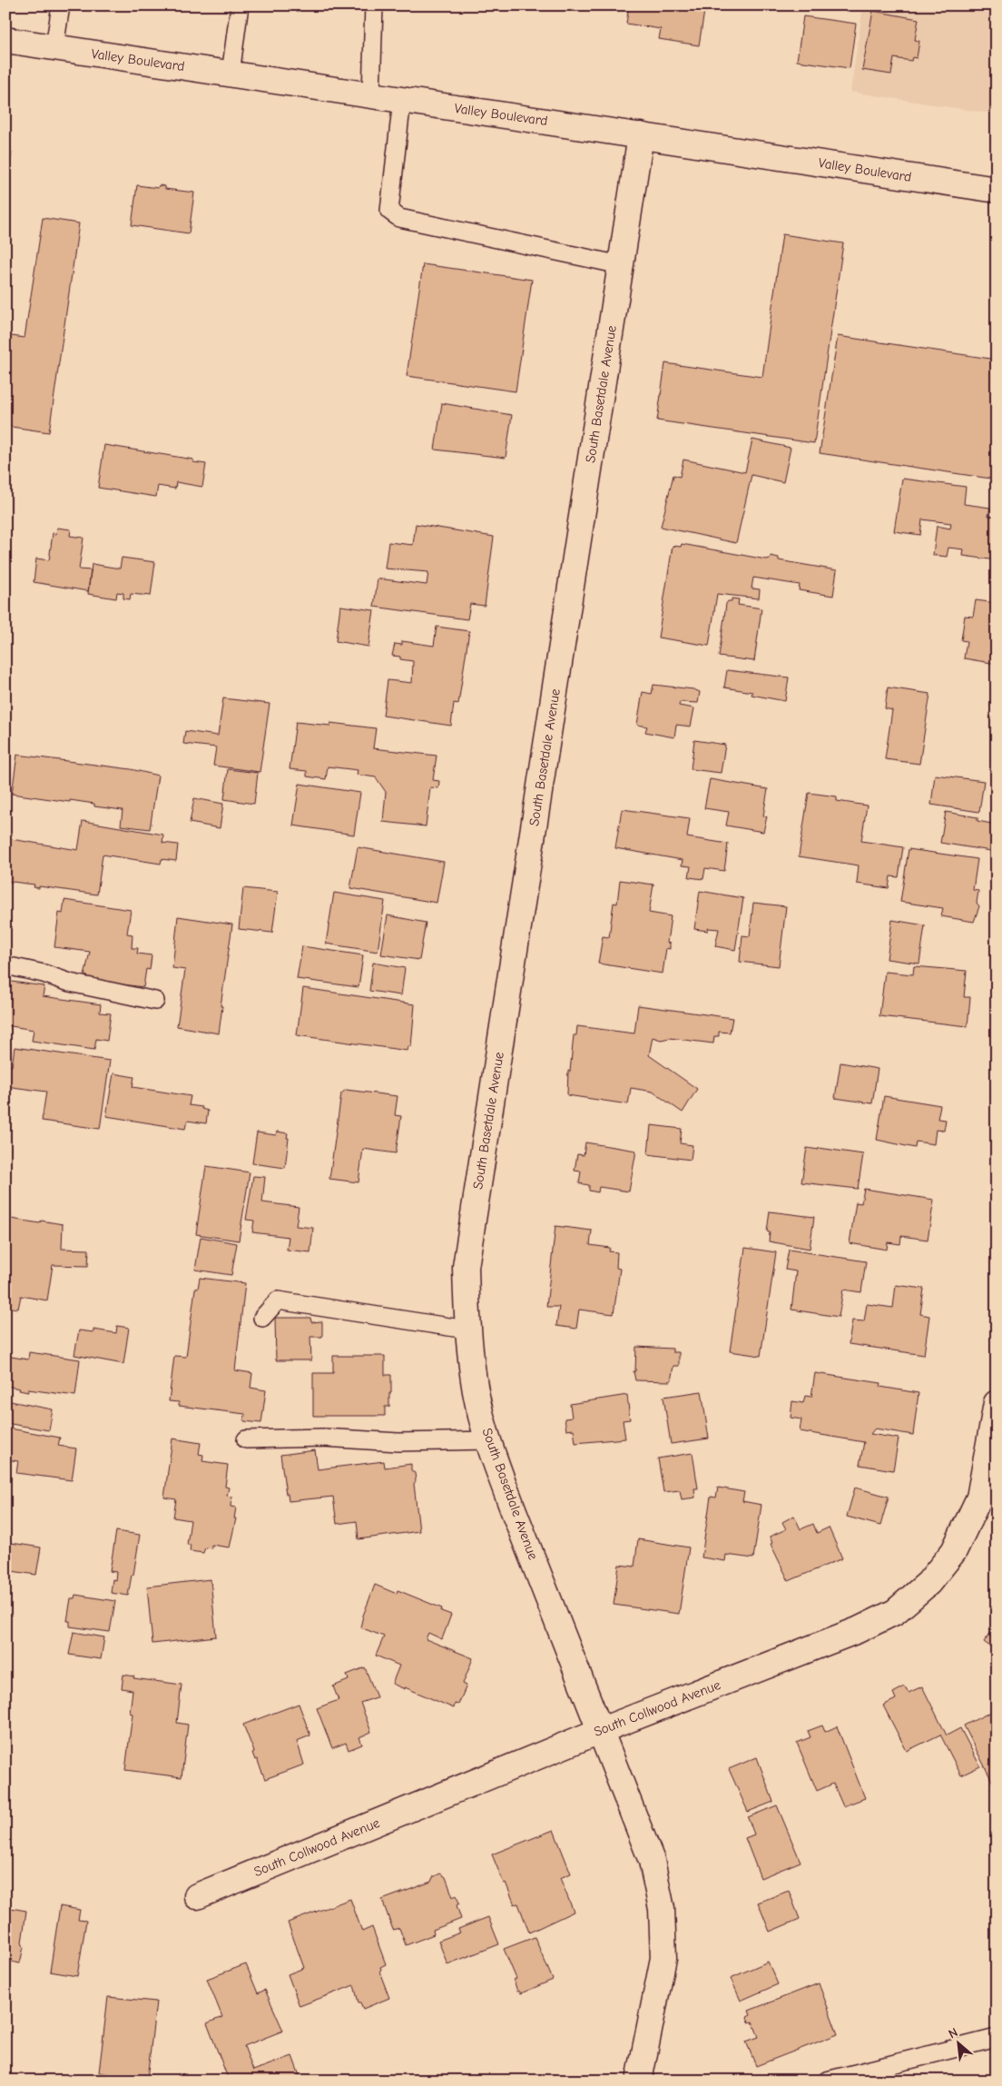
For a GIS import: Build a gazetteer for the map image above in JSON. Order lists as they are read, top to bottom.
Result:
{
  "streets": {
    "street": ["Valley Boulevard", "South Basetdale Avenue", "South Collwood Avenue"]
  },
  "crossings": [
    ["Valley Boulevard", "South Basetdale Avenue"],
    ["South Basetdale Avenue", "South Collwood Avenue"]
  ],
  "north": "top left"
}
